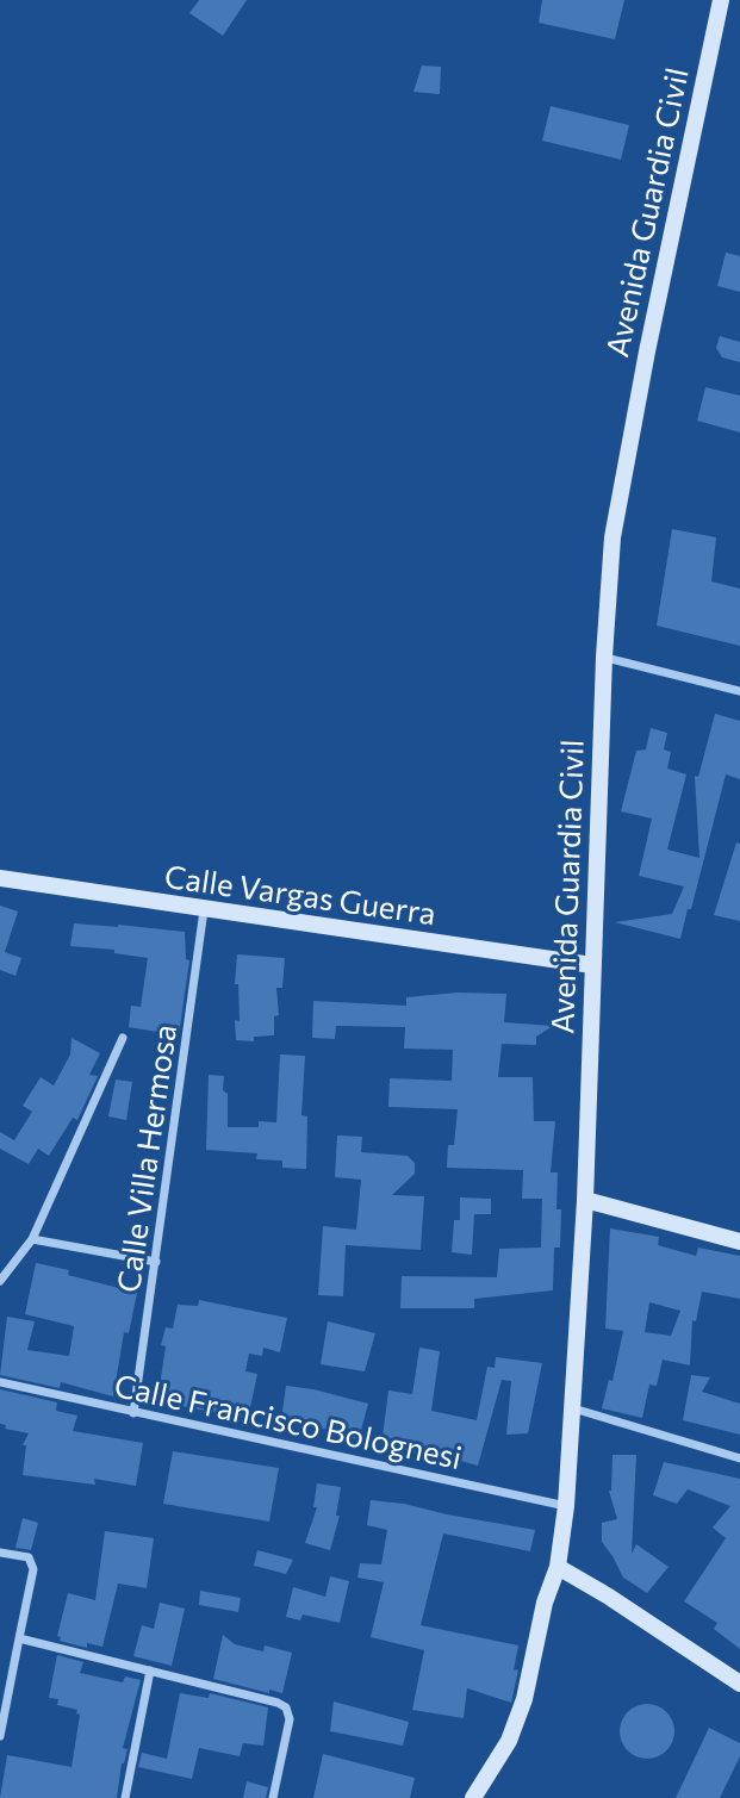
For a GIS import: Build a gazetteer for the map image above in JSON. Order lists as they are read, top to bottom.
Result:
{
  "streets": {
    "main road": ["Avenida Guardia Civil", "Calle Vargas Guerra"],
    "street": ["Calle Villa Hermosa", "Calle Francisco Bolognesi"]
  },
  "crossings": [
    ["Avenida Guardia Civil", "Calle Vargas Guerra"],
    ["Avenida Guardia Civil", "Calle Francisco Bolognesi"],
    ["Calle Vargas Guerra", "Calle Villa Hermosa"],
    ["Calle Villa Hermosa", "Calle Francisco Bolognesi"]
  ]
}
